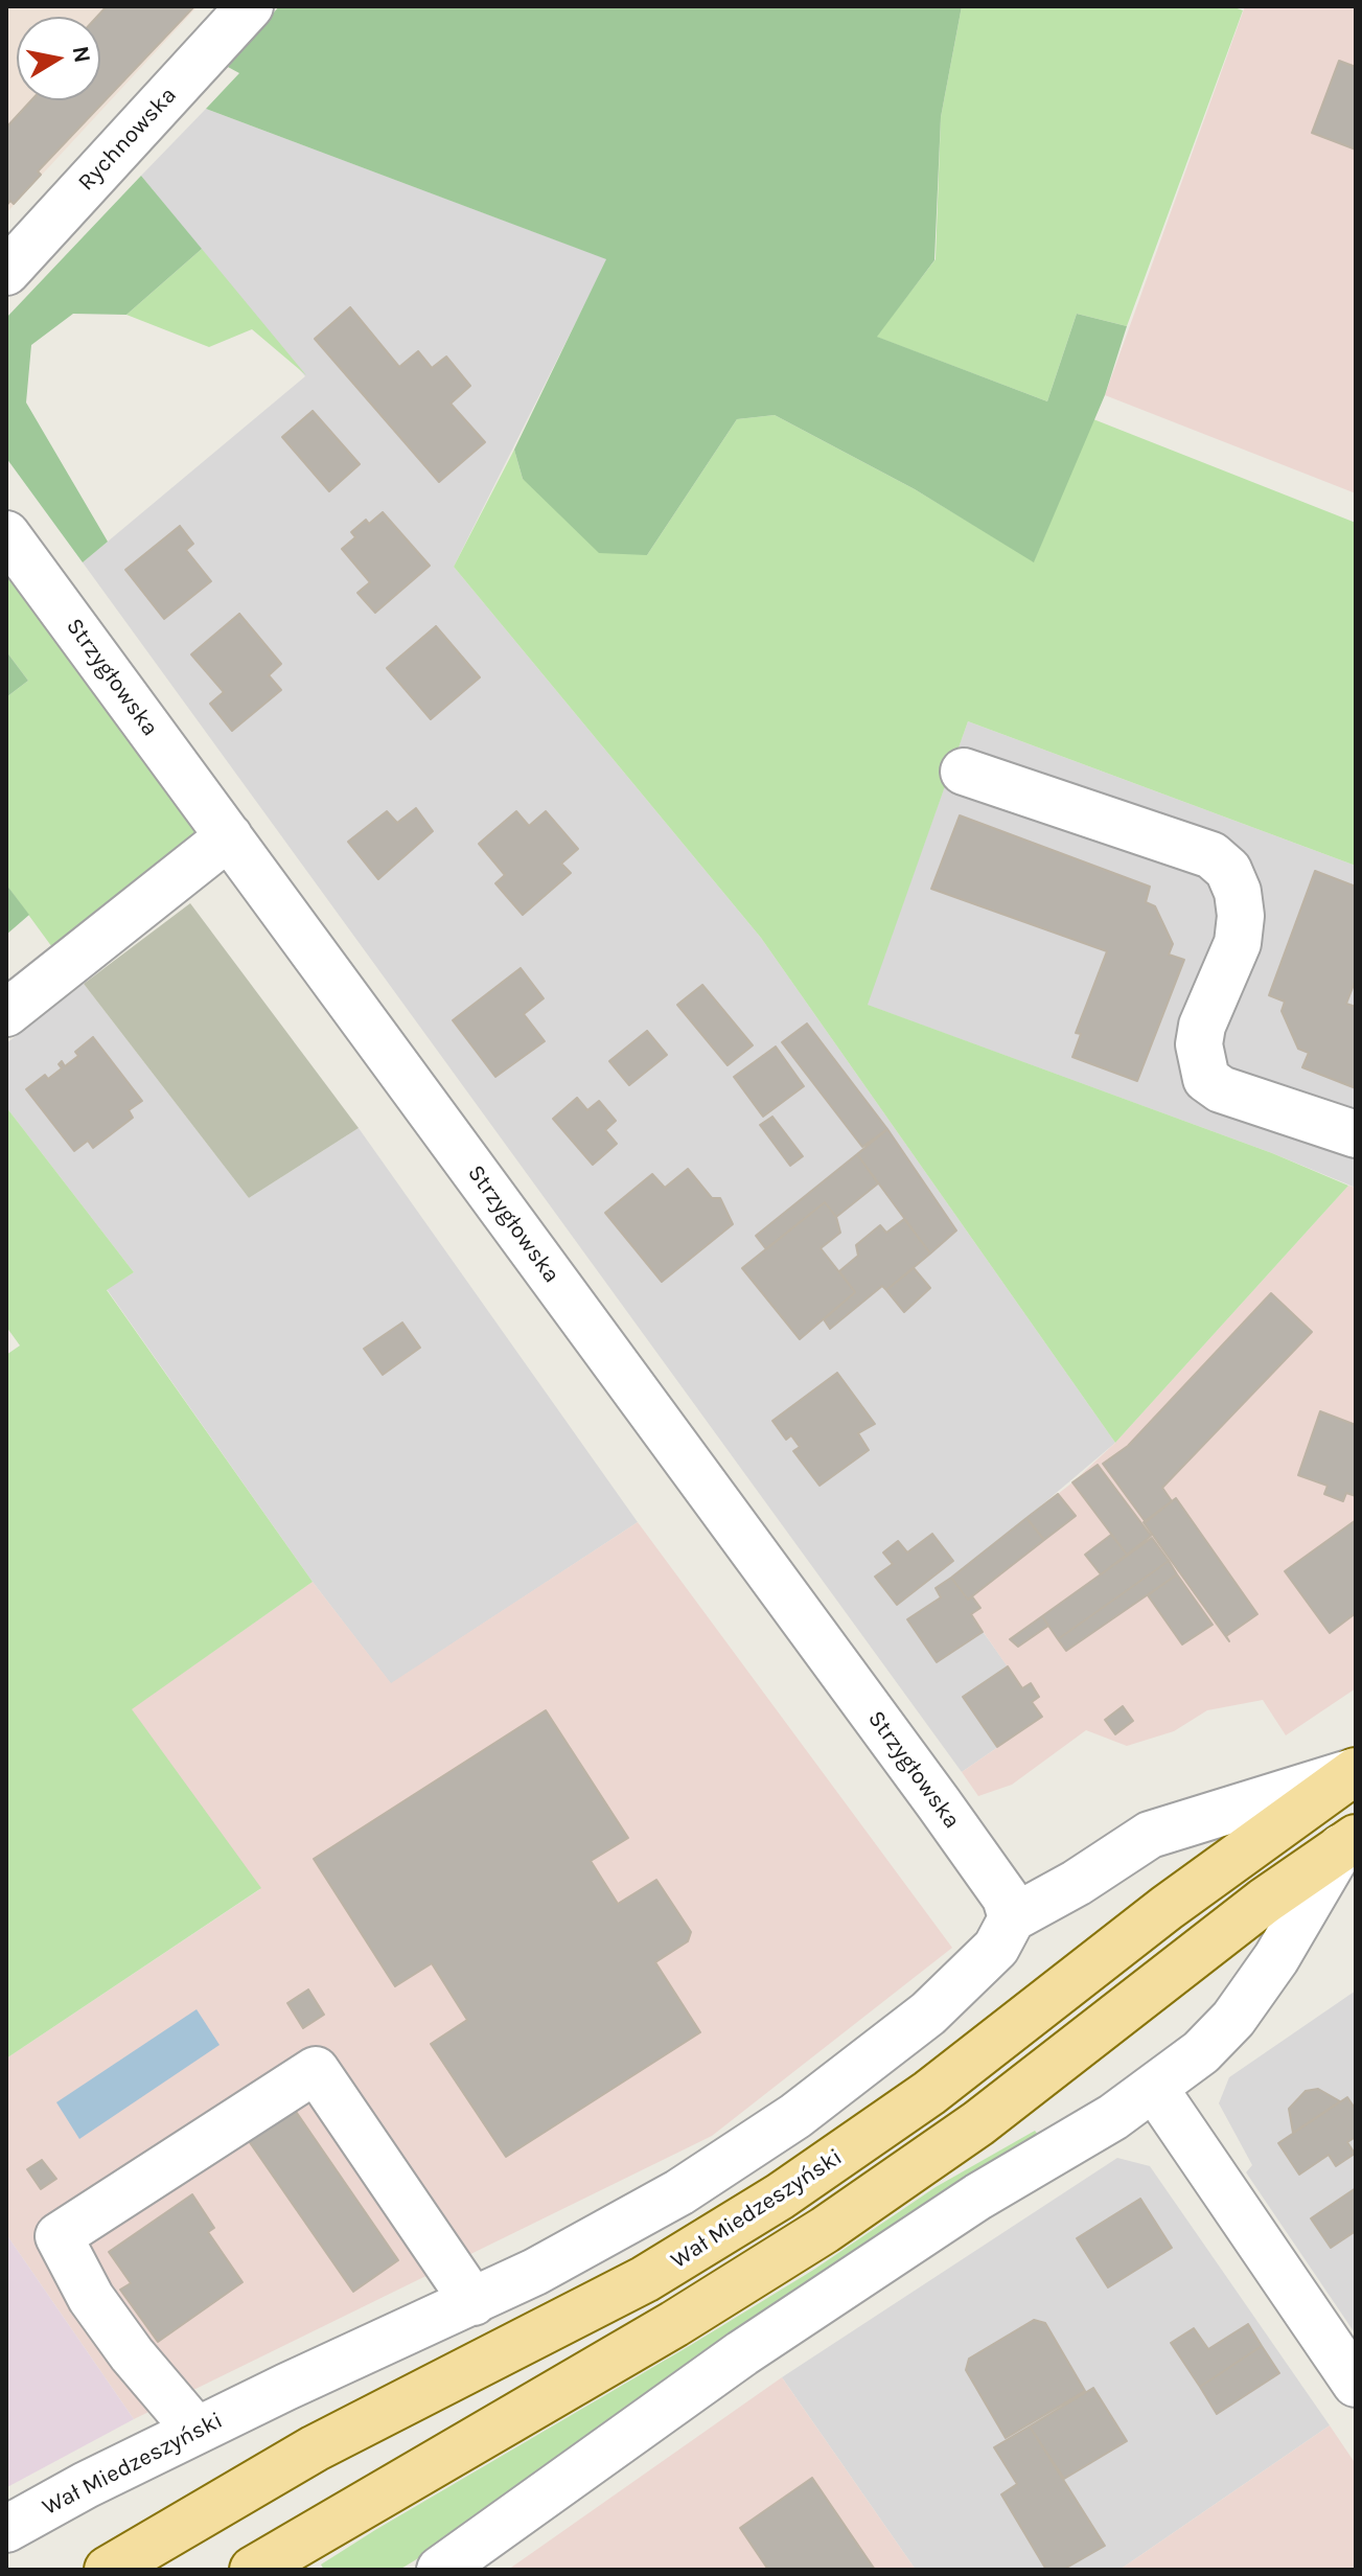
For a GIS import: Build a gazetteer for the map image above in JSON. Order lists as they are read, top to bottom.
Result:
{
  "streets": {
    "main road": ["Wał Miedzeszyński"],
    "street": ["Rychnowska", "Strzygłowska"]
  },
  "crossings": [
    ["Strzygłowska", "Wał Miedzeszyński"]
  ],
  "north": "right"
}
